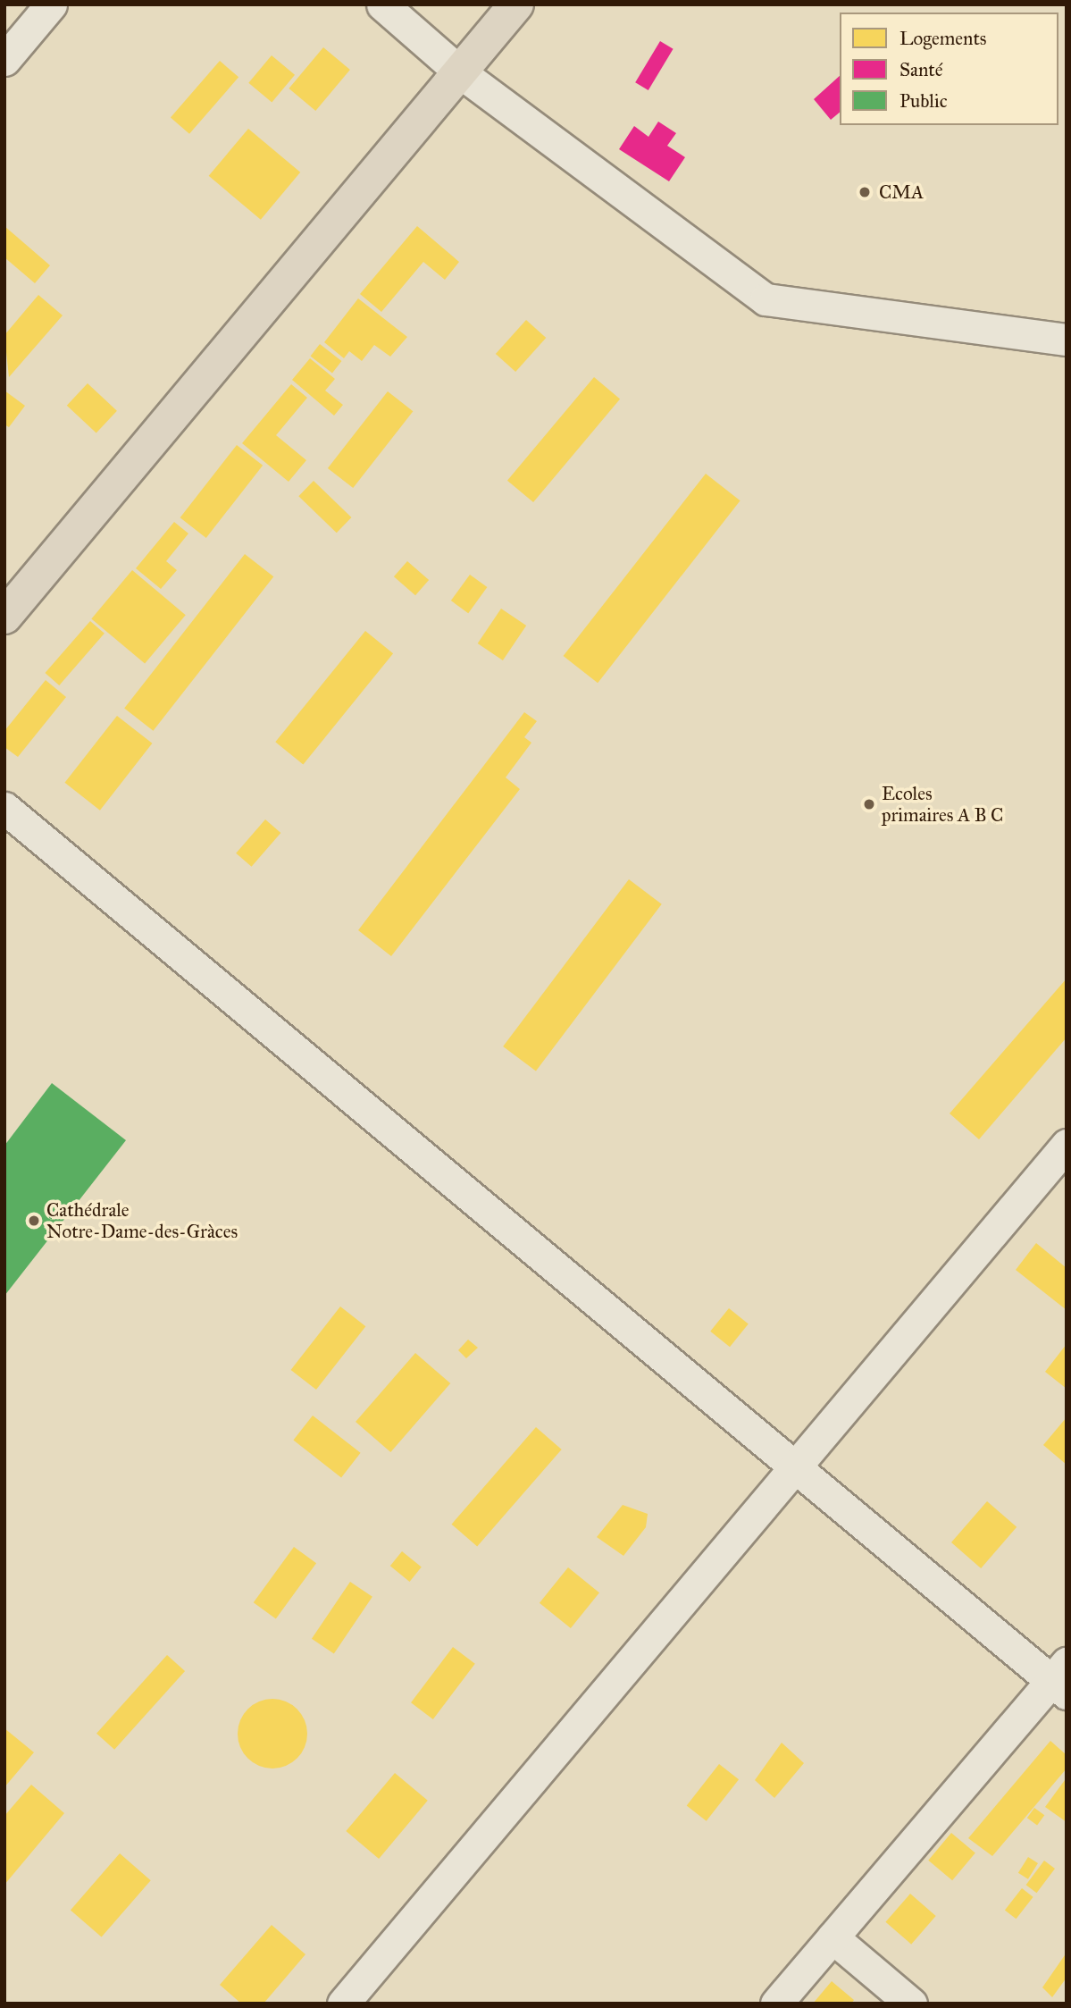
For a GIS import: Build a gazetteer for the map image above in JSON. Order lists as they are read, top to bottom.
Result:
{
  "places": ["CMA", "Ecoles primaires A B C", "Cathédrale Notre-Dame-des-Gràces"],
  "legend": ["Logements", "Santé", "Public"]
}
